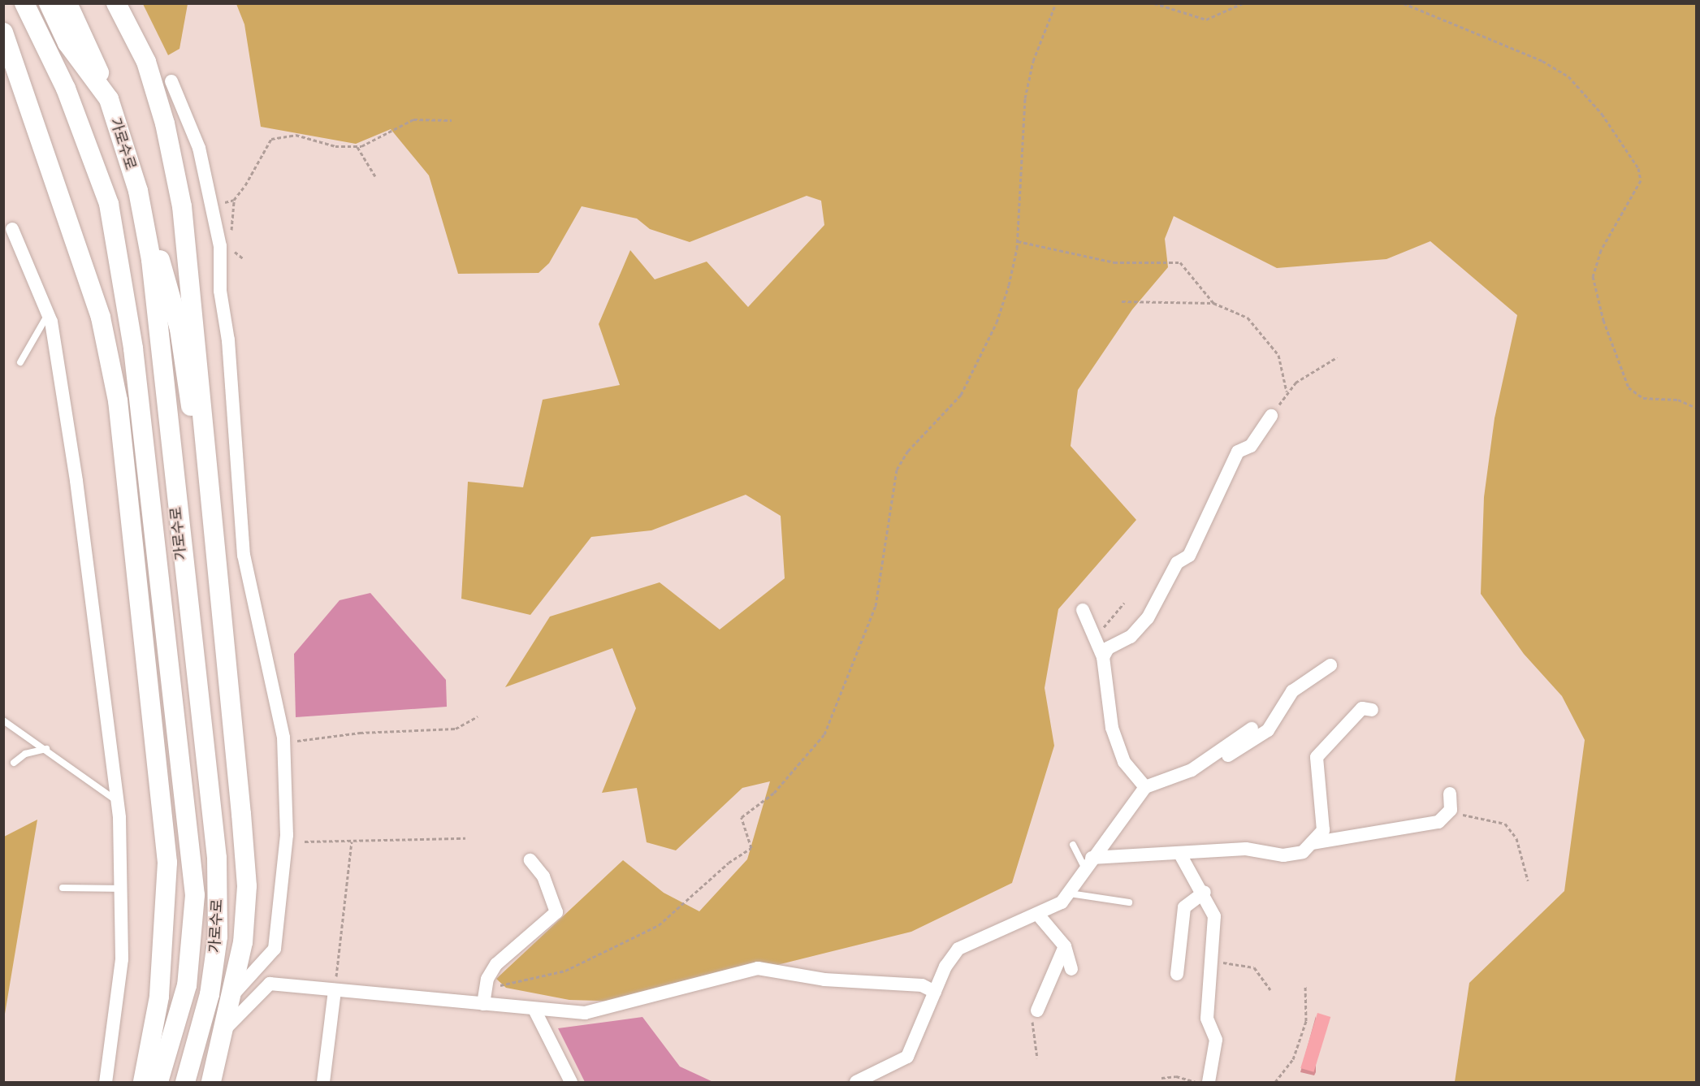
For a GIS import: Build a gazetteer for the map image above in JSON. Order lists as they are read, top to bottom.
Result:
{
  "streets": {
    "main road": ["가로수로"]
  }
}
